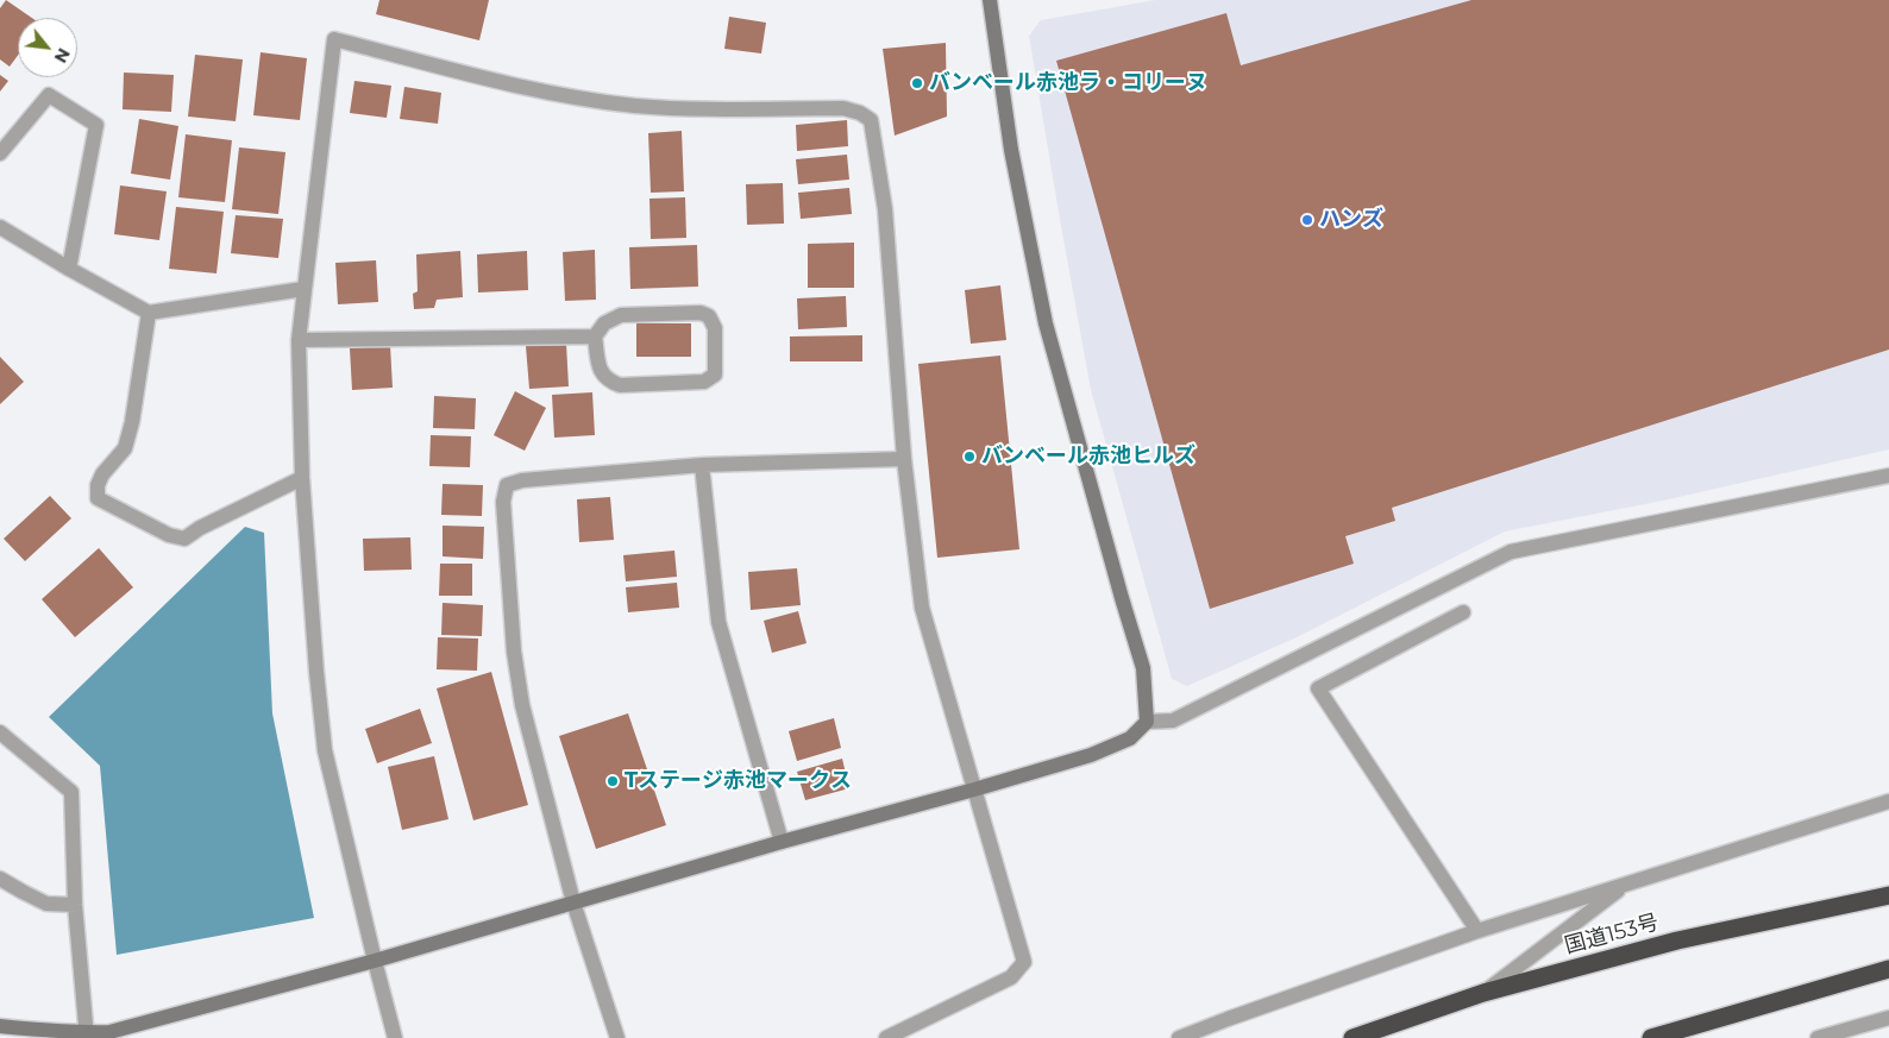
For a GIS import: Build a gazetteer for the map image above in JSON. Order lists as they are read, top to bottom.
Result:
{
  "streets": {
    "highway": ["国道153号"]
  },
  "places": [
    "バンベール赤池ラ・コリーヌ",
    "ハンズ",
    "バンベール赤池ヒルズ",
    "Tステージ赤池マークス"
  ],
  "north": "bottom right"
}
